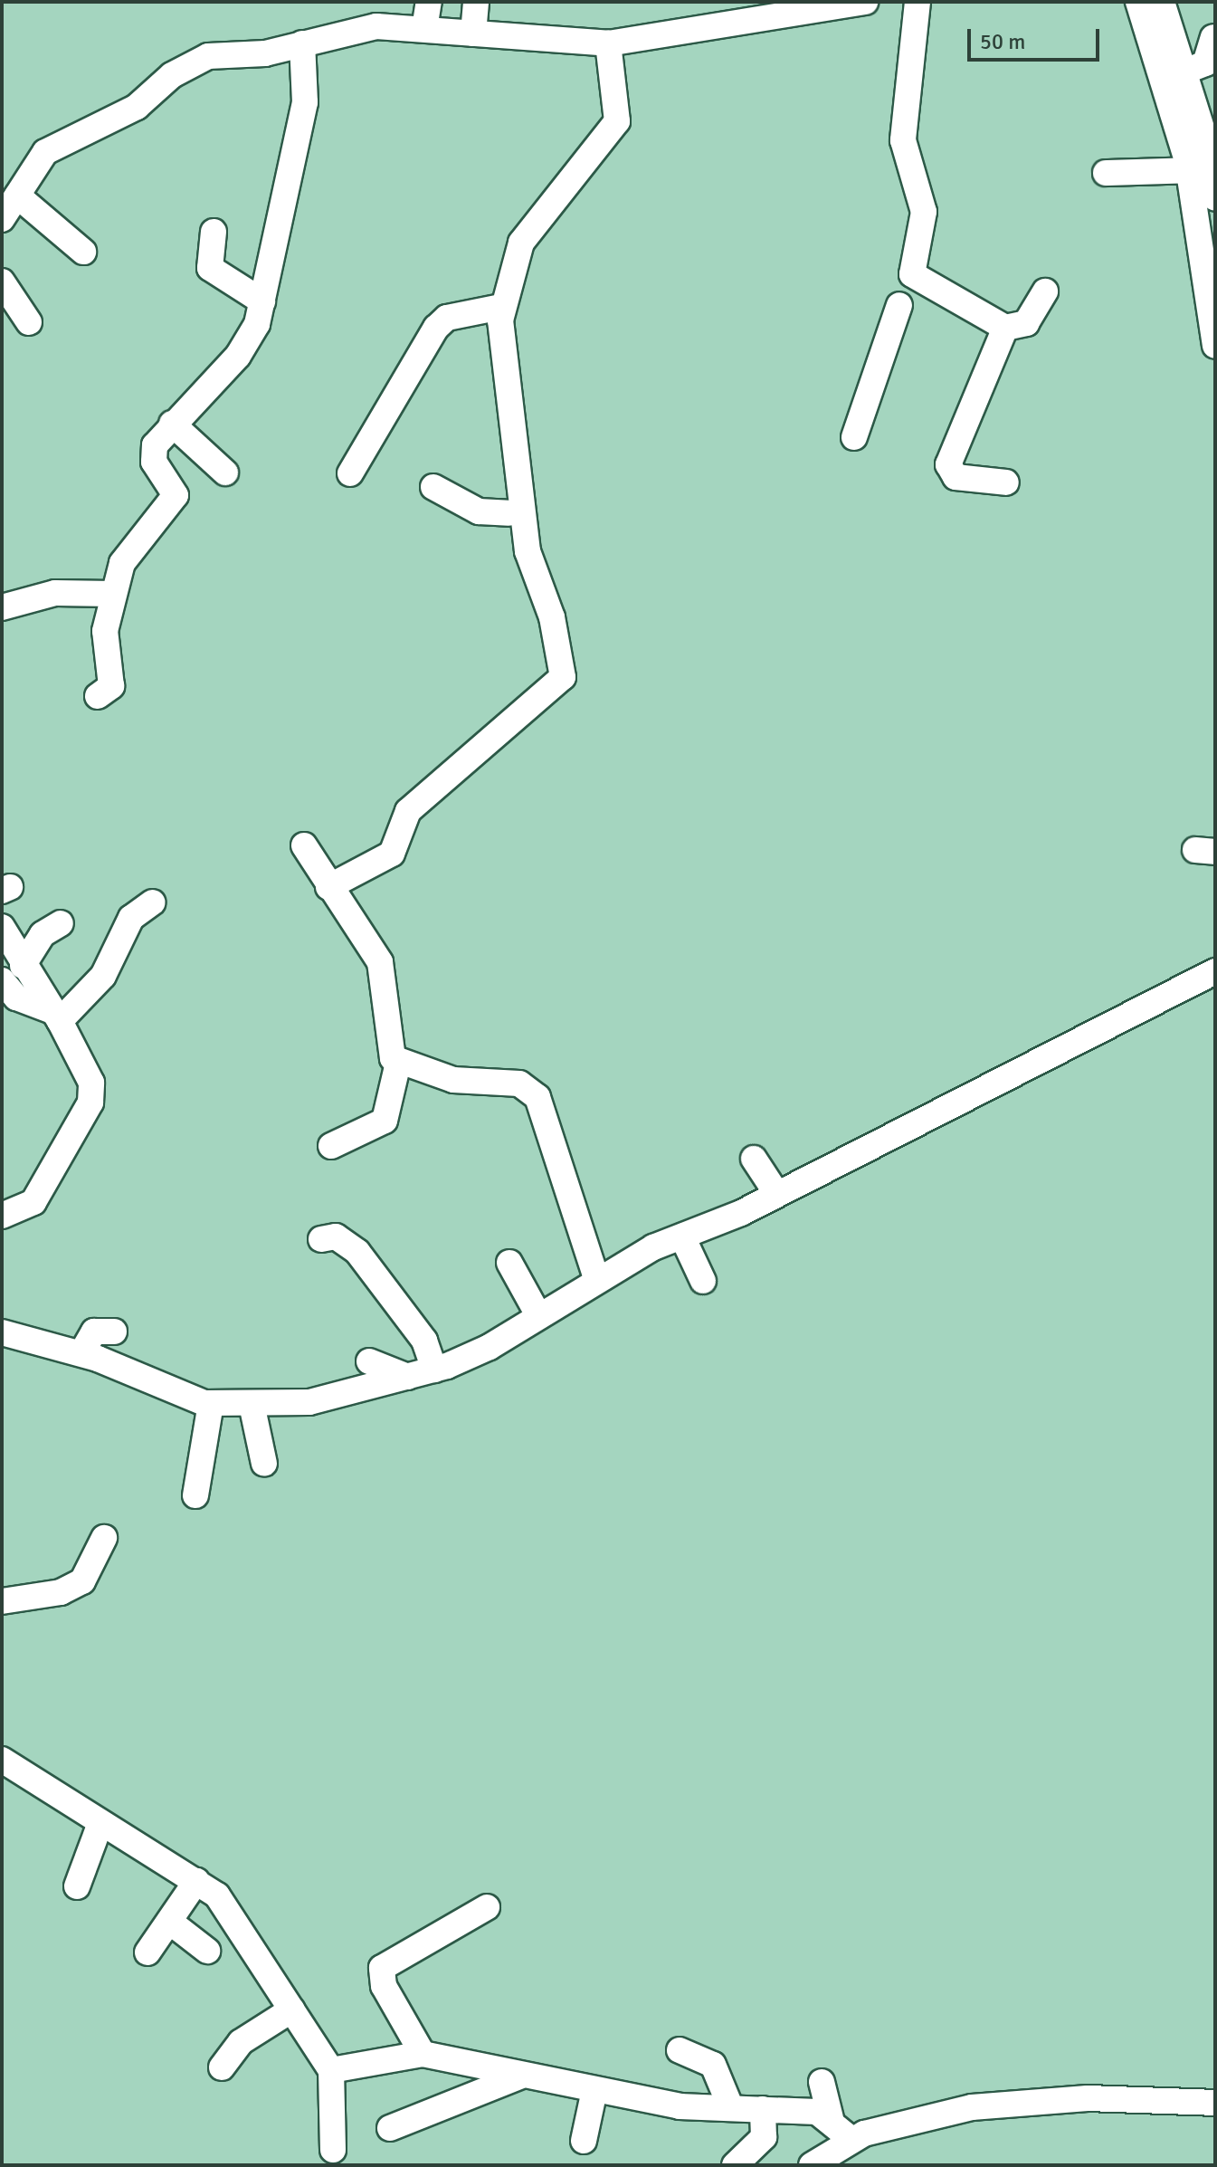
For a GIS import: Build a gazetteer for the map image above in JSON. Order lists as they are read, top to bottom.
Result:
{
  "scale_bar": "50 m"
}
